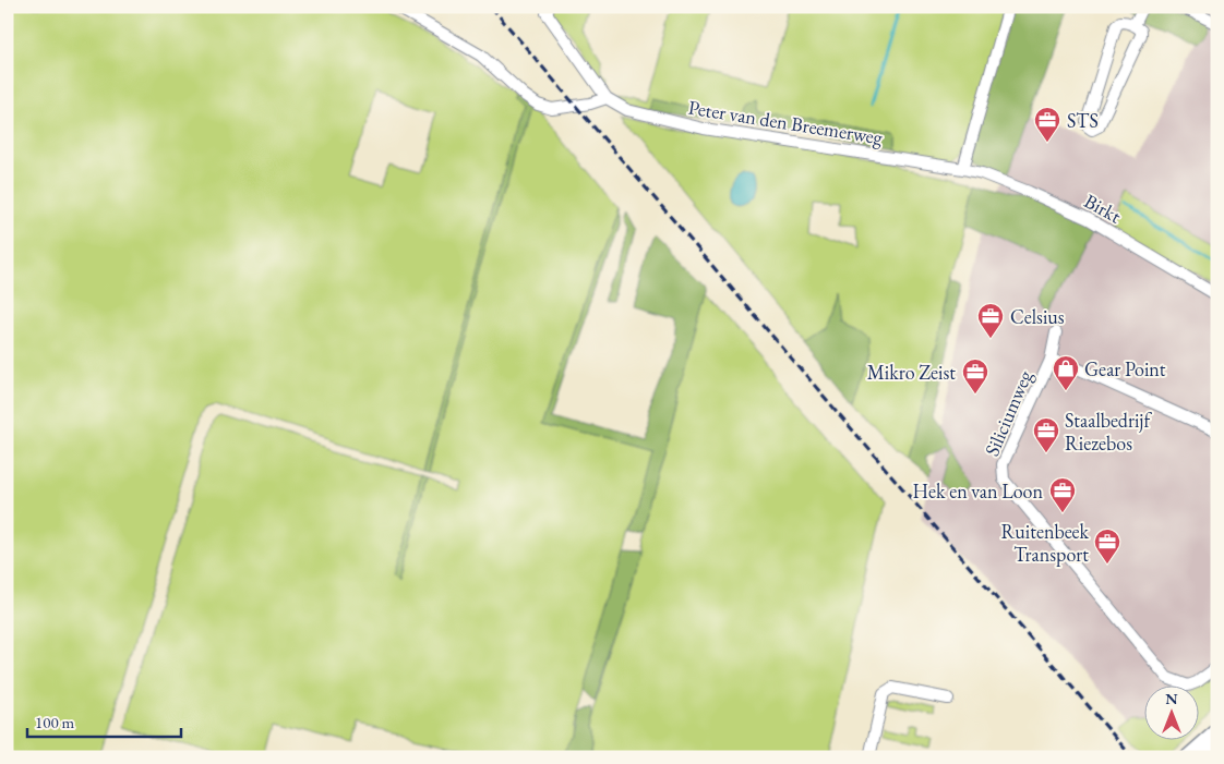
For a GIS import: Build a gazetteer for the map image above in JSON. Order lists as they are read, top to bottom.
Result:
{
  "streets": {
    "street": ["Peter van den Breemerweg", "Birkt", "Siliciumweg"]
  },
  "crossings": [
    ["Peter van den Breemerweg", "Birkt"]
  ],
  "places": {
    "office": [
      "STS",
      "Celsius",
      "Mikro Zeist",
      "Staalbedrijf Riezebos",
      "Hek en van Loon",
      "Ruitenbeek Transport"
    ],
    "shop": ["Gear Point"]
  },
  "scale_bar": "100 m",
  "north": "top"
}
